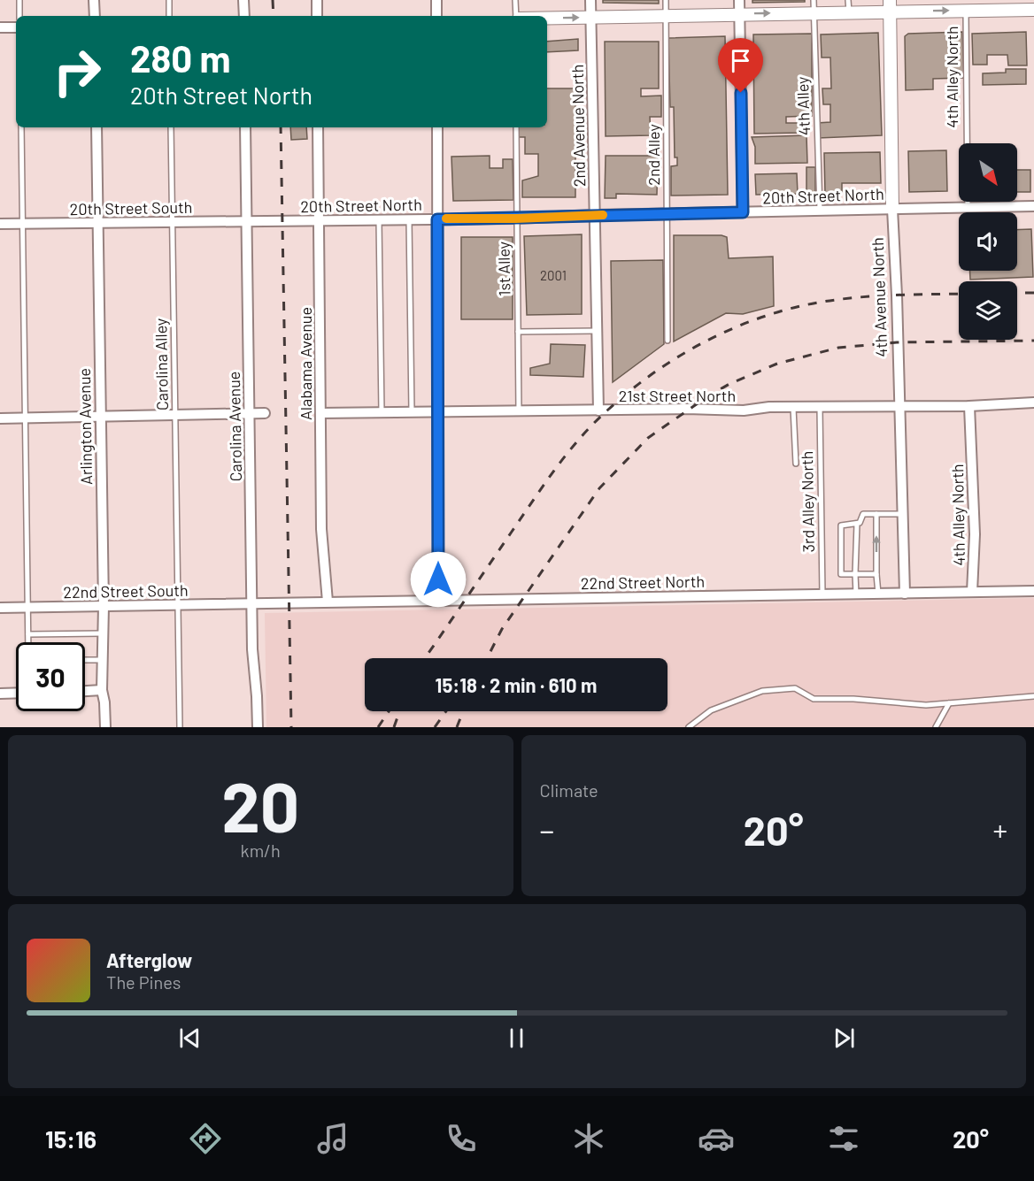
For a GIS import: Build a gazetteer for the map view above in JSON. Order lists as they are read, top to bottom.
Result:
{
  "streets": {
    "street": [
      "4th Alley North",
      "2nd Avenue North",
      "20th Street North",
      "20th Street South",
      "4th Avenue North",
      "Alabama Avenue",
      "21st Street North",
      "Arlington Avenue",
      "Carolina Avenue",
      "22nd Street North",
      "22nd Street South"
    ],
    "lane": [
      "4th Alley",
      "2nd Alley",
      "1st Alley",
      "Carolina Alley",
      "3rd Alley North"
    ]
  },
  "crossings": [
    ["4th Alley North", "20th Street North"],
    ["4th Alley North", "21st Street North"],
    ["4th Alley North", "22nd Street North"],
    ["4th Alley", "20th Street North"],
    ["2nd Avenue North", "20th Street North"],
    ["2nd Avenue North", "21st Street North"],
    ["2nd Alley", "20th Street North"],
    ["20th Street North", "20th Street South"],
    ["20th Street North", "1st Alley"],
    ["20th Street North", "4th Avenue North"],
    ["20th Street North", "Alabama Avenue"],
    ["20th Street South", "Carolina Alley"],
    ["20th Street South", "Arlington Avenue"],
    ["20th Street South", "Carolina Avenue"],
    ["1st Alley", "21st Street North"],
    ["4th Avenue North", "21st Street North"],
    ["4th Avenue North", "22nd Street North"],
    ["Alabama Avenue", "21st Street North"],
    ["Alabama Avenue", "22nd Street North"],
    ["Carolina Alley", "22nd Street South"],
    ["21st Street North", "3rd Alley North"],
    ["Arlington Avenue", "22nd Street South"],
    ["Carolina Avenue", "22nd Street North"],
    ["Carolina Avenue", "22nd Street South"],
    ["3rd Alley North", "22nd Street North"],
    ["22nd Street North", "22nd Street South"]
  ],
  "house_numbers": ["2001"],
  "north": "bottom right",
  "page": {
    "turn": ["280 m", "20th Street North"],
    "limit": "30",
    "trip": "15:18 · 2 min · 610 m",
    "tile": [
      ["20", "km/h"],
      "Climate"
    ],
    "heat": ["−", "20°", "+"],
    "song": ["Afterglow", "The Pines"],
    "tabs": ["15:16", "20°"]
  }
}
